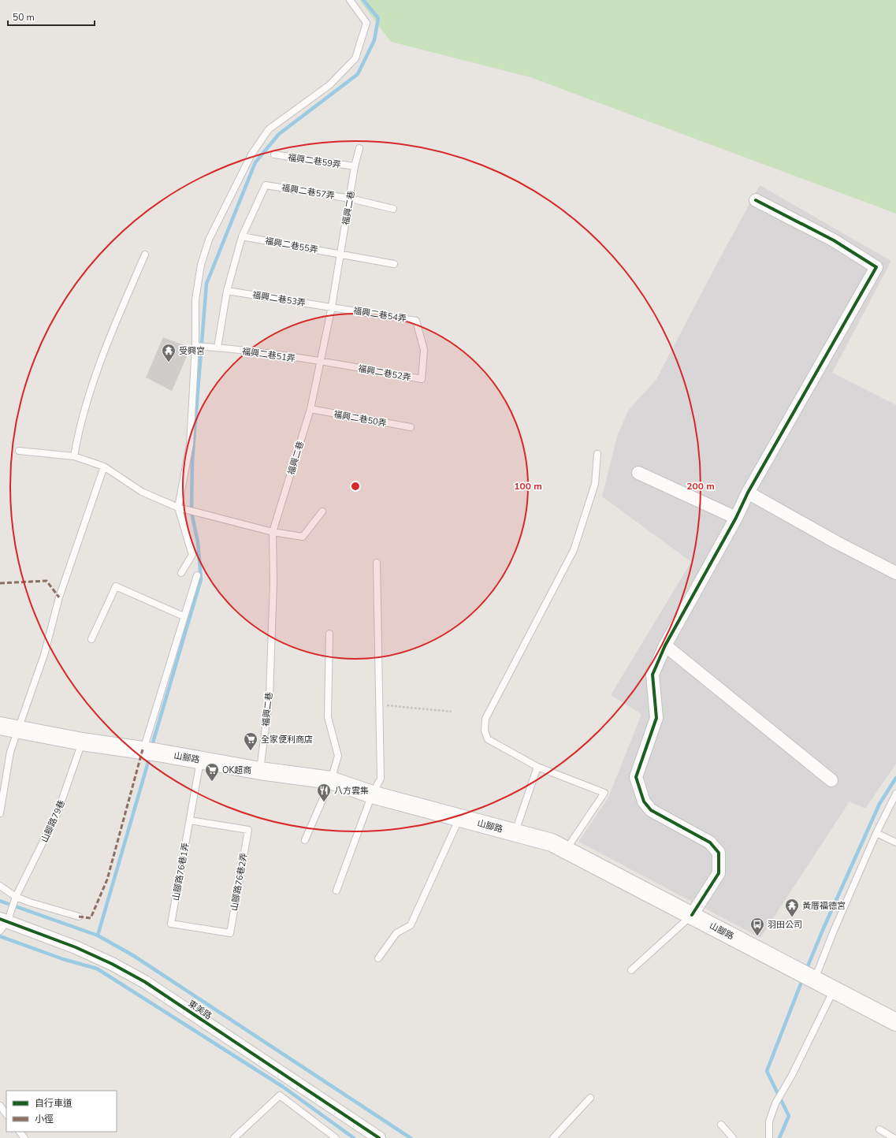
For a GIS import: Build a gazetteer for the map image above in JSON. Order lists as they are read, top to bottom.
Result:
{
  "streets": {
    "main road": ["山腳路"],
    "street": ["東美路"],
    "lane": [
      "福興二巷59弄",
      "福興二巷57弄",
      "福興二巷",
      "福興二巷55弄",
      "福興二巷53弄",
      "福興二巷54弄",
      "福興二巷51弄",
      "福興二巷52弄",
      "福興二巷50弄",
      "山腳路79巷",
      "山腳路76巷1弄",
      "山腳路76巷2弄"
    ]
  },
  "crossings": [
    ["福興二巷59弄", "福興二巷"],
    ["福興二巷57弄", "福興二巷"],
    ["福興二巷57弄", "福興二巷55弄"],
    ["福興二巷", "福興二巷55弄"],
    ["福興二巷", "福興二巷53弄"],
    ["福興二巷", "福興二巷54弄"],
    ["福興二巷", "福興二巷51弄"],
    ["福興二巷", "福興二巷52弄"],
    ["福興二巷", "福興二巷50弄"],
    ["福興二巷", "山腳路"],
    ["福興二巷53弄", "福興二巷54弄"],
    ["福興二巷54弄", "福興二巷52弄"],
    ["福興二巷51弄", "福興二巷52弄"],
    ["山腳路", "山腳路79巷"],
    ["山腳路", "山腳路76巷1弄"],
    ["山腳路79巷", "東美路"],
    ["山腳路76巷1弄", "山腳路76巷2弄"]
  ],
  "places": {
    "temple": ["受興宮", "黃厝福德宮"],
    "supermarket": ["全家便利商店", "OK超商"],
    "restaurant": ["八方雲集"],
    "bus stop": ["羽田公司"]
  },
  "legend": ["自行車道", "小徑"],
  "scale_bar": "50 m",
  "rings": ["100 m", "200 m"]
}
